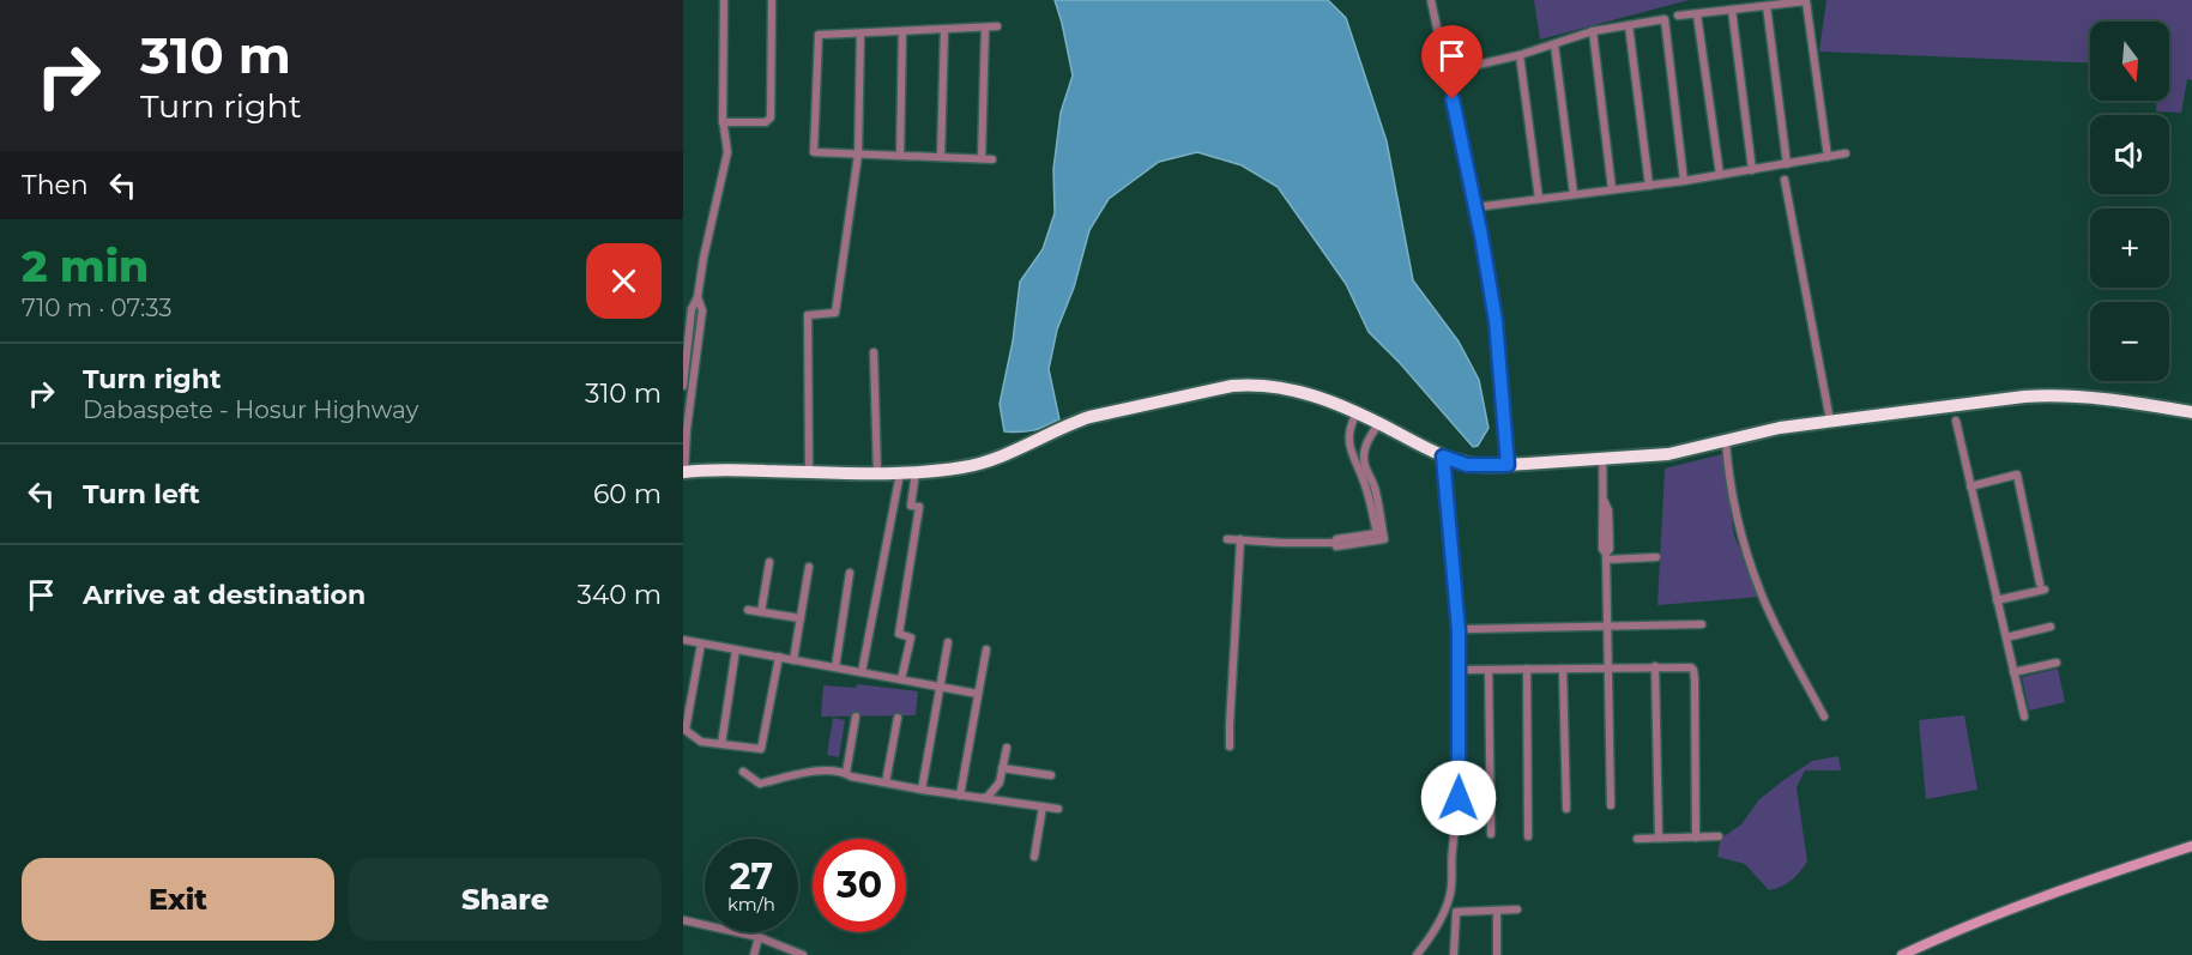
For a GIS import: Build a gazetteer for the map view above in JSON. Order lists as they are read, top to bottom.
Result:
{
  "north": "bottom",
  "page": {
    "turn": ["310 m", "Turn right"],
    "map_buttons": ["+", "−"],
    "then": "Then",
    "heading": ["2 min", "710 m · 07:33"],
    "list": [
      {
        "name": "Turn right",
        "note": "Dabaspete - Hosur Highway",
        "value": "310 m"
      },
      {
        "name": "Turn left",
        "value": "60 m"
      },
      {
        "name": "Arrive at destination",
        "value": "340 m"
      }
    ],
    "speed": "27 km/h",
    "limit": "30",
    "buttons": ["Exit", "Share"]
  }
}
